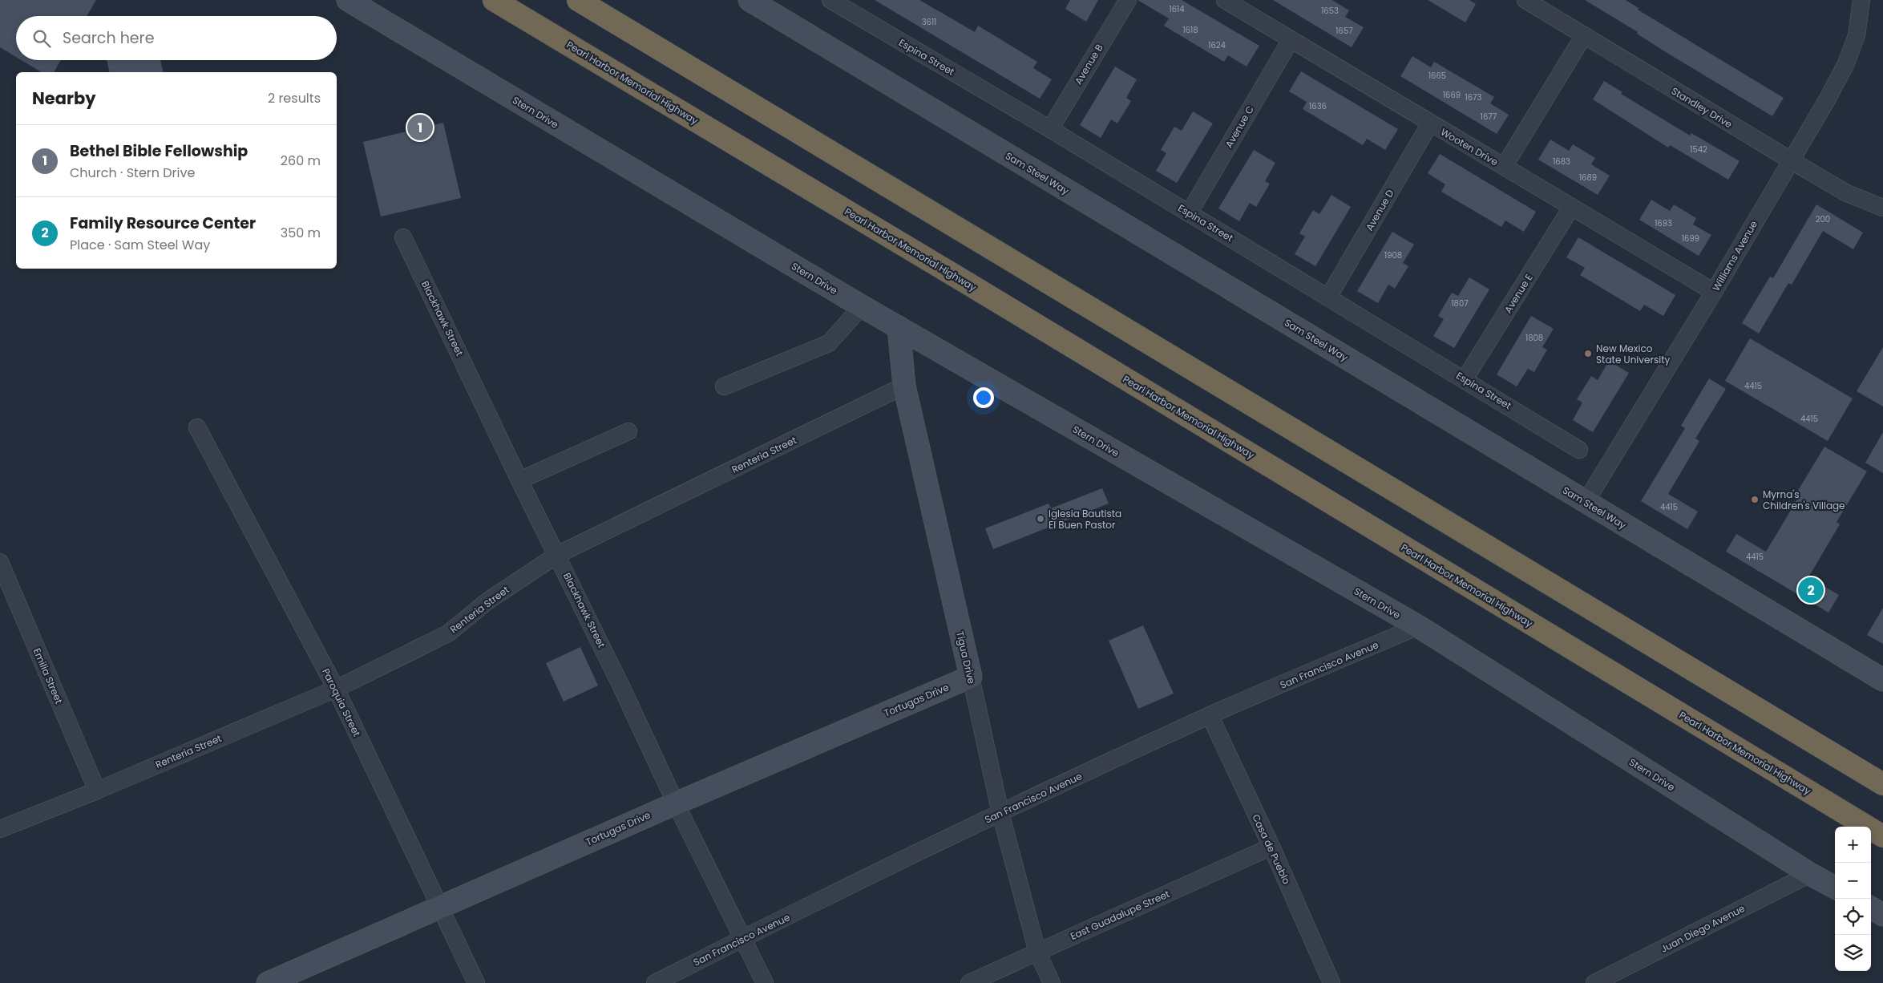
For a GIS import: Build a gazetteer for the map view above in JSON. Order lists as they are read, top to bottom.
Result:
{
  "streets": {
    "highway": ["Pearl Harbor Memorial Highway"],
    "street": [
      "Espina Street",
      "Avenue B",
      "Standley Drive",
      "Stern Drive",
      "Avenue C",
      "Wooten Drive",
      "Sam Steel Way",
      "Avenue D",
      "Williams Avenue",
      "Avenue E",
      "Blackhawk Street",
      "Renteria Street",
      "Tigua Drive",
      "San Francisco Avenue",
      "Emilia Street",
      "Tortugas Drive",
      "Paroquia Street",
      "Casa de Pueblo",
      "East Guadalupe Street",
      "Juan Diego Avenue"
    ]
  },
  "crossings": [
    ["Espina Street", "Avenue B"],
    ["Espina Street", "Avenue C"],
    ["Espina Street", "Avenue D"],
    ["Espina Street", "Avenue E"],
    ["Standley Drive", "Williams Avenue"],
    ["Stern Drive", "Tigua Drive"],
    ["Stern Drive", "San Francisco Avenue"],
    ["Stern Drive", "Juan Diego Avenue"],
    ["Avenue C", "Wooten Drive"],
    ["Wooten Drive", "Avenue D"],
    ["Wooten Drive", "Williams Avenue"],
    ["Wooten Drive", "Avenue E"],
    ["Sam Steel Way", "Williams Avenue"],
    ["Blackhawk Street", "Renteria Street"],
    ["Blackhawk Street", "San Francisco Avenue"],
    ["Blackhawk Street", "Tortugas Drive"],
    ["Renteria Street", "Tigua Drive"],
    ["Renteria Street", "Emilia Street"],
    ["Renteria Street", "Paroquia Street"],
    ["Tigua Drive", "San Francisco Avenue"],
    ["Tigua Drive", "Tortugas Drive"],
    ["Tigua Drive", "East Guadalupe Street"],
    ["San Francisco Avenue", "Casa de Pueblo"],
    ["Tortugas Drive", "Paroquia Street"],
    ["Casa de Pueblo", "East Guadalupe Street"]
  ],
  "places": ["New Mexico State University", "Myrna's Children's Village", "Iglesia Bautista El Buen Pastor"],
  "house_numbers": [
    "1614",
    "1653",
    "3611",
    "1618",
    "1657",
    "1624",
    "1665",
    "1669",
    "1673",
    "1636",
    "1677",
    "1542",
    "1683",
    "1689",
    "200",
    "1693",
    "1699",
    "1908",
    "1807",
    "1808",
    "4415",
    "4415",
    "4415",
    "4415"
  ],
  "page": {
    "search": "Search here",
    "heading": ["Nearby", "2 results"],
    "pins": ["1", "2"],
    "list": [
      {
        "mark": "1",
        "name": "Bethel Bible Fellowship",
        "note": "Church · Stern Drive",
        "value": "260 m"
      },
      {
        "mark": "2",
        "name": "Family Resource Center",
        "note": "Place · Sam Steel Way",
        "value": "350 m"
      }
    ],
    "map_buttons": ["+", "−"]
  }
}
